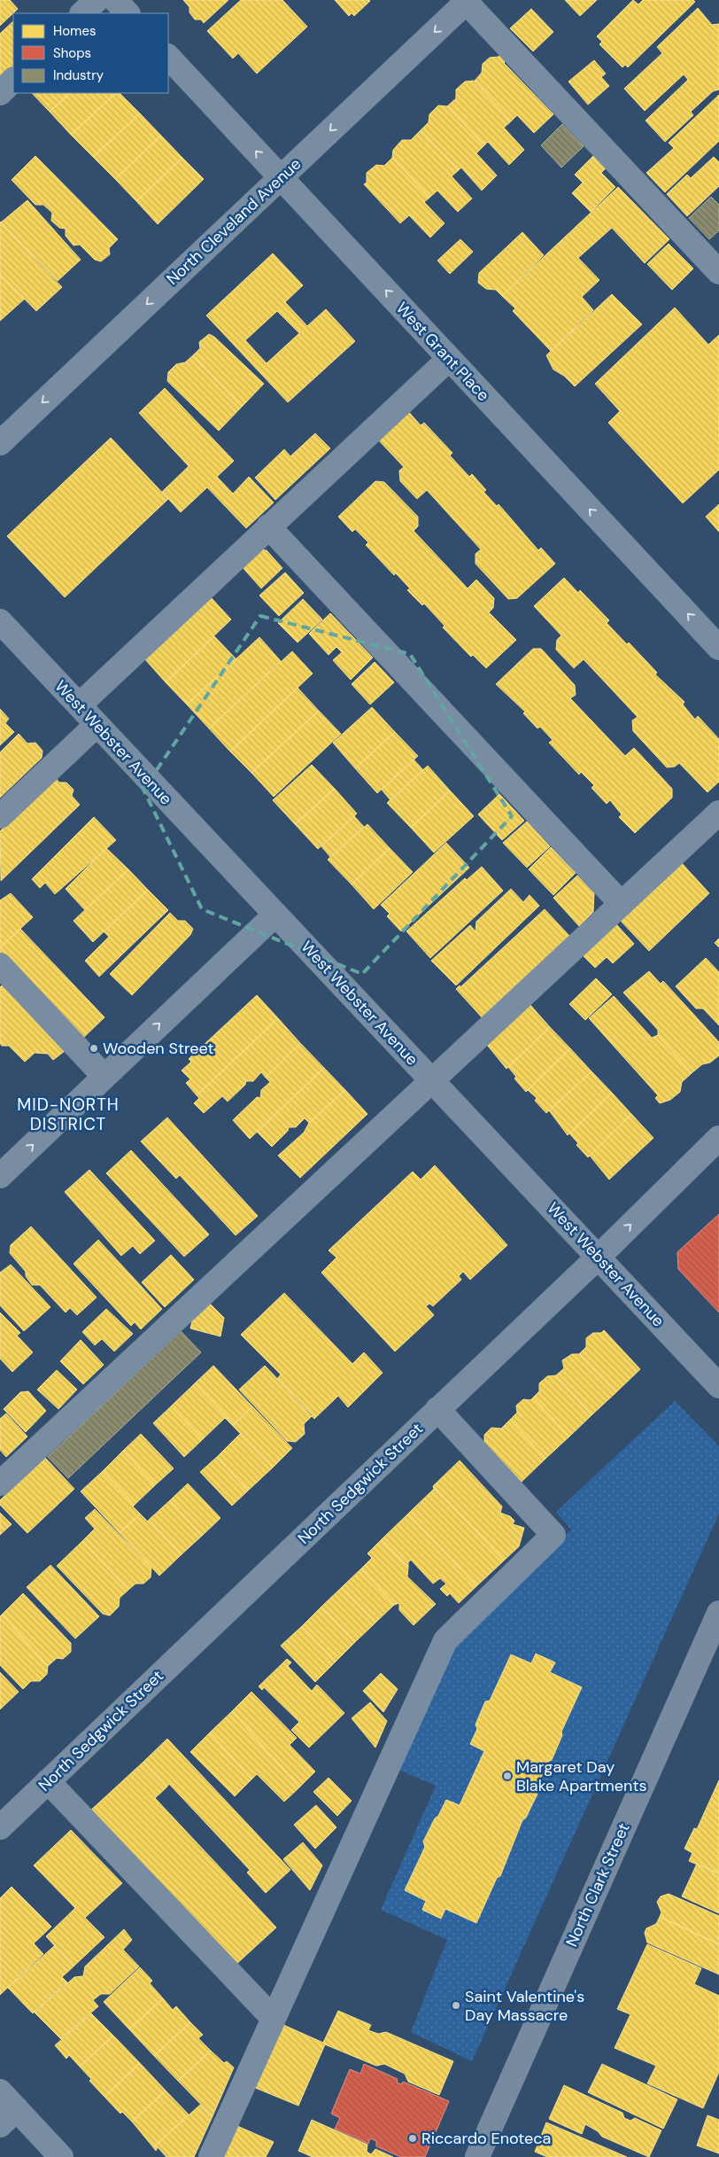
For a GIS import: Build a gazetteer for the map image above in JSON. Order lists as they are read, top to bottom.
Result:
{
  "streets": {
    "main road": ["North Clark Street"],
    "street": [
      "North Cleveland Avenue",
      "West Grant Place",
      "West Webster Avenue",
      "North Sedgwick Street"
    ]
  },
  "crossings": [
    ["North Cleveland Avenue", "West Grant Place"],
    ["West Webster Avenue", "North Sedgwick Street"]
  ],
  "one_way": ["North Cleveland Avenue", "West Grant Place"],
  "districts": ["MID-NORTH DISTRICT"],
  "places": [
    "Wooden Street",
    "Margaret Day Blake Apartments",
    "Saint Valentine's Day Massacre",
    "Riccardo Enoteca"
  ],
  "legend": ["Homes", "Shops", "Industry"]
}
